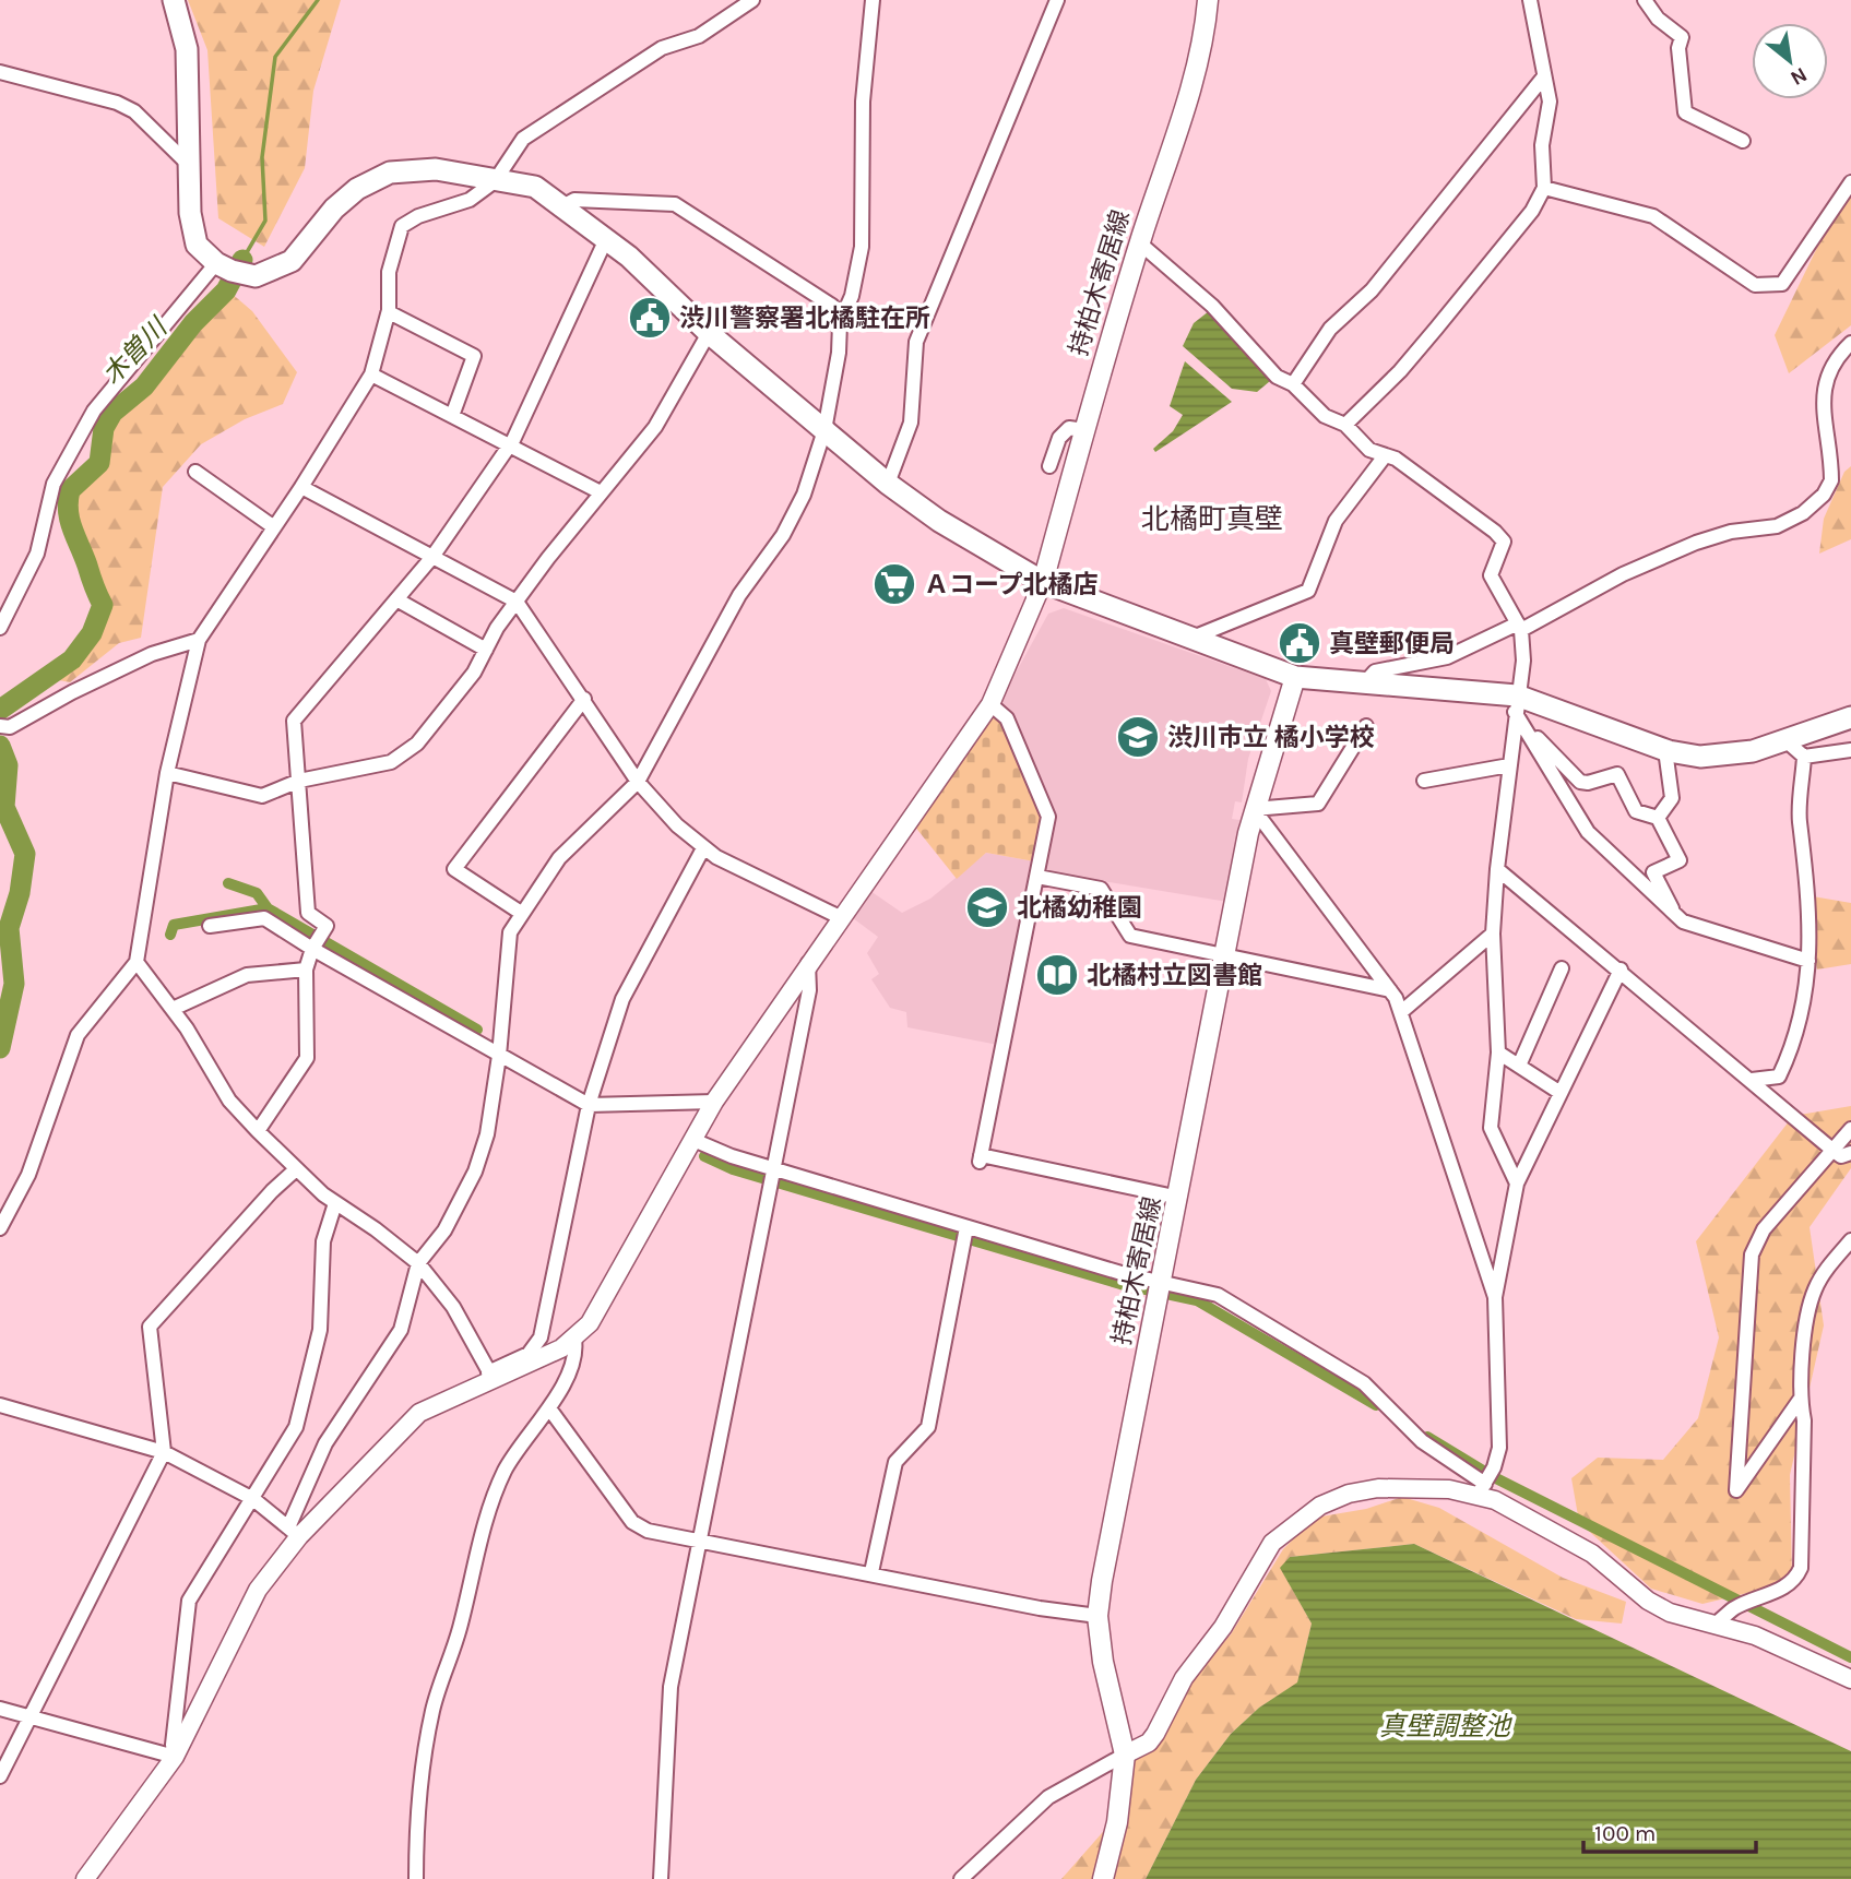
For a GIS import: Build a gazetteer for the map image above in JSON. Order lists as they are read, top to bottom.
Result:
{
  "streets": {
    "main road": ["持柏木寄居線"]
  },
  "districts": ["北橘町真壁"],
  "water": ["木曽川", "真壁調整池"],
  "places": {
    "public building": ["渋川警察署北橘駐在所", "真壁郵便局"],
    "supermarket": ["Ａコープ北橘店"],
    "school or university": ["渋川市立 橘小学校", "北橘幼稚園"],
    "library": ["北橘村立図書館"]
  },
  "scale_bar": "100 m",
  "north": "bottom right"
}
